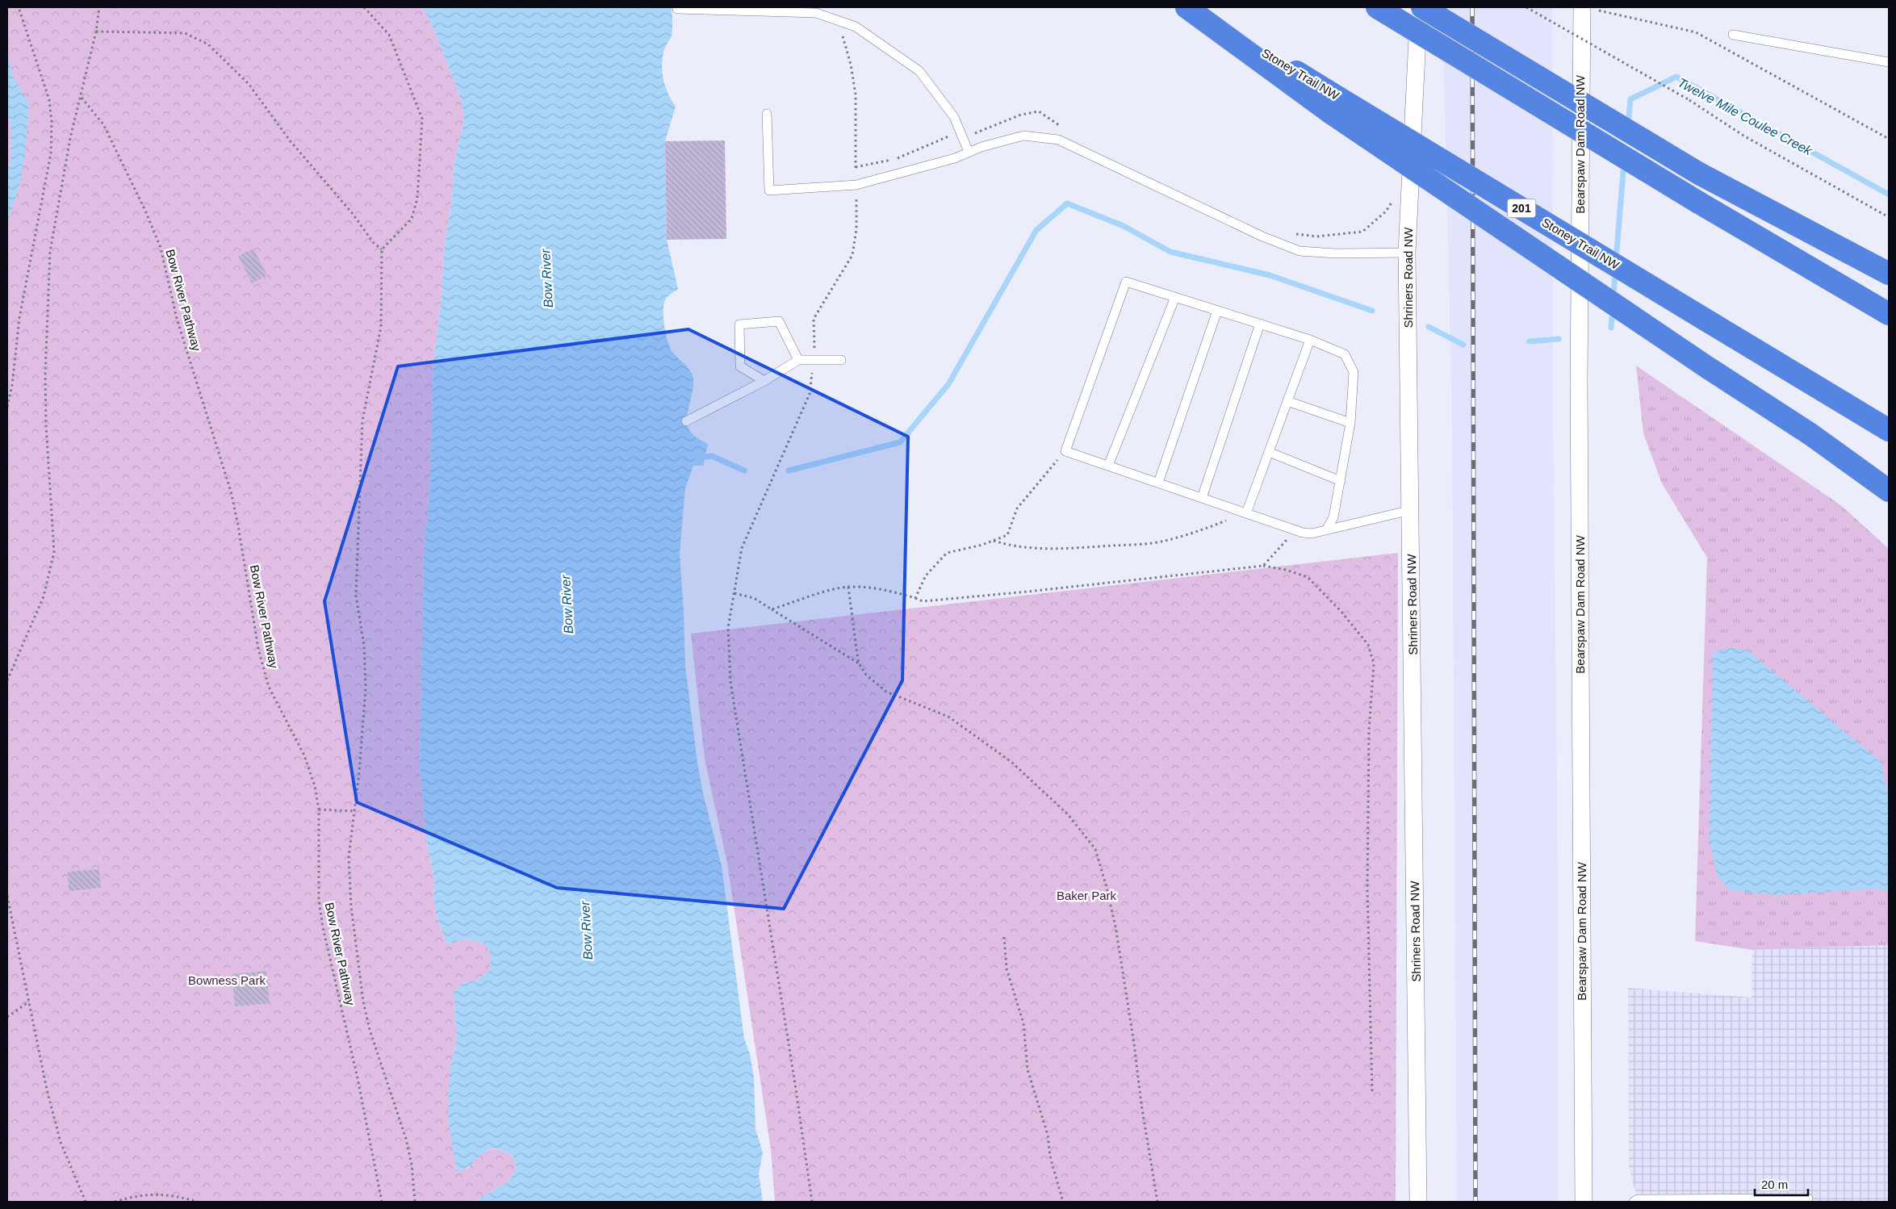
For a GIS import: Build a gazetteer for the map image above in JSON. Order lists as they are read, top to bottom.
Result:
{
  "streets": {
    "highway": ["Stoney Trail NW", "201"],
    "street": ["Bearspaw Dam Road NW", "Shriners Road NW"],
    "path": ["Bow River Pathway"]
  },
  "water": ["Twelve Mile Coulee Creek", "Bow River"],
  "parks": ["Baker Park", "Bowness Park"],
  "scale_bar": "20 m"
}
